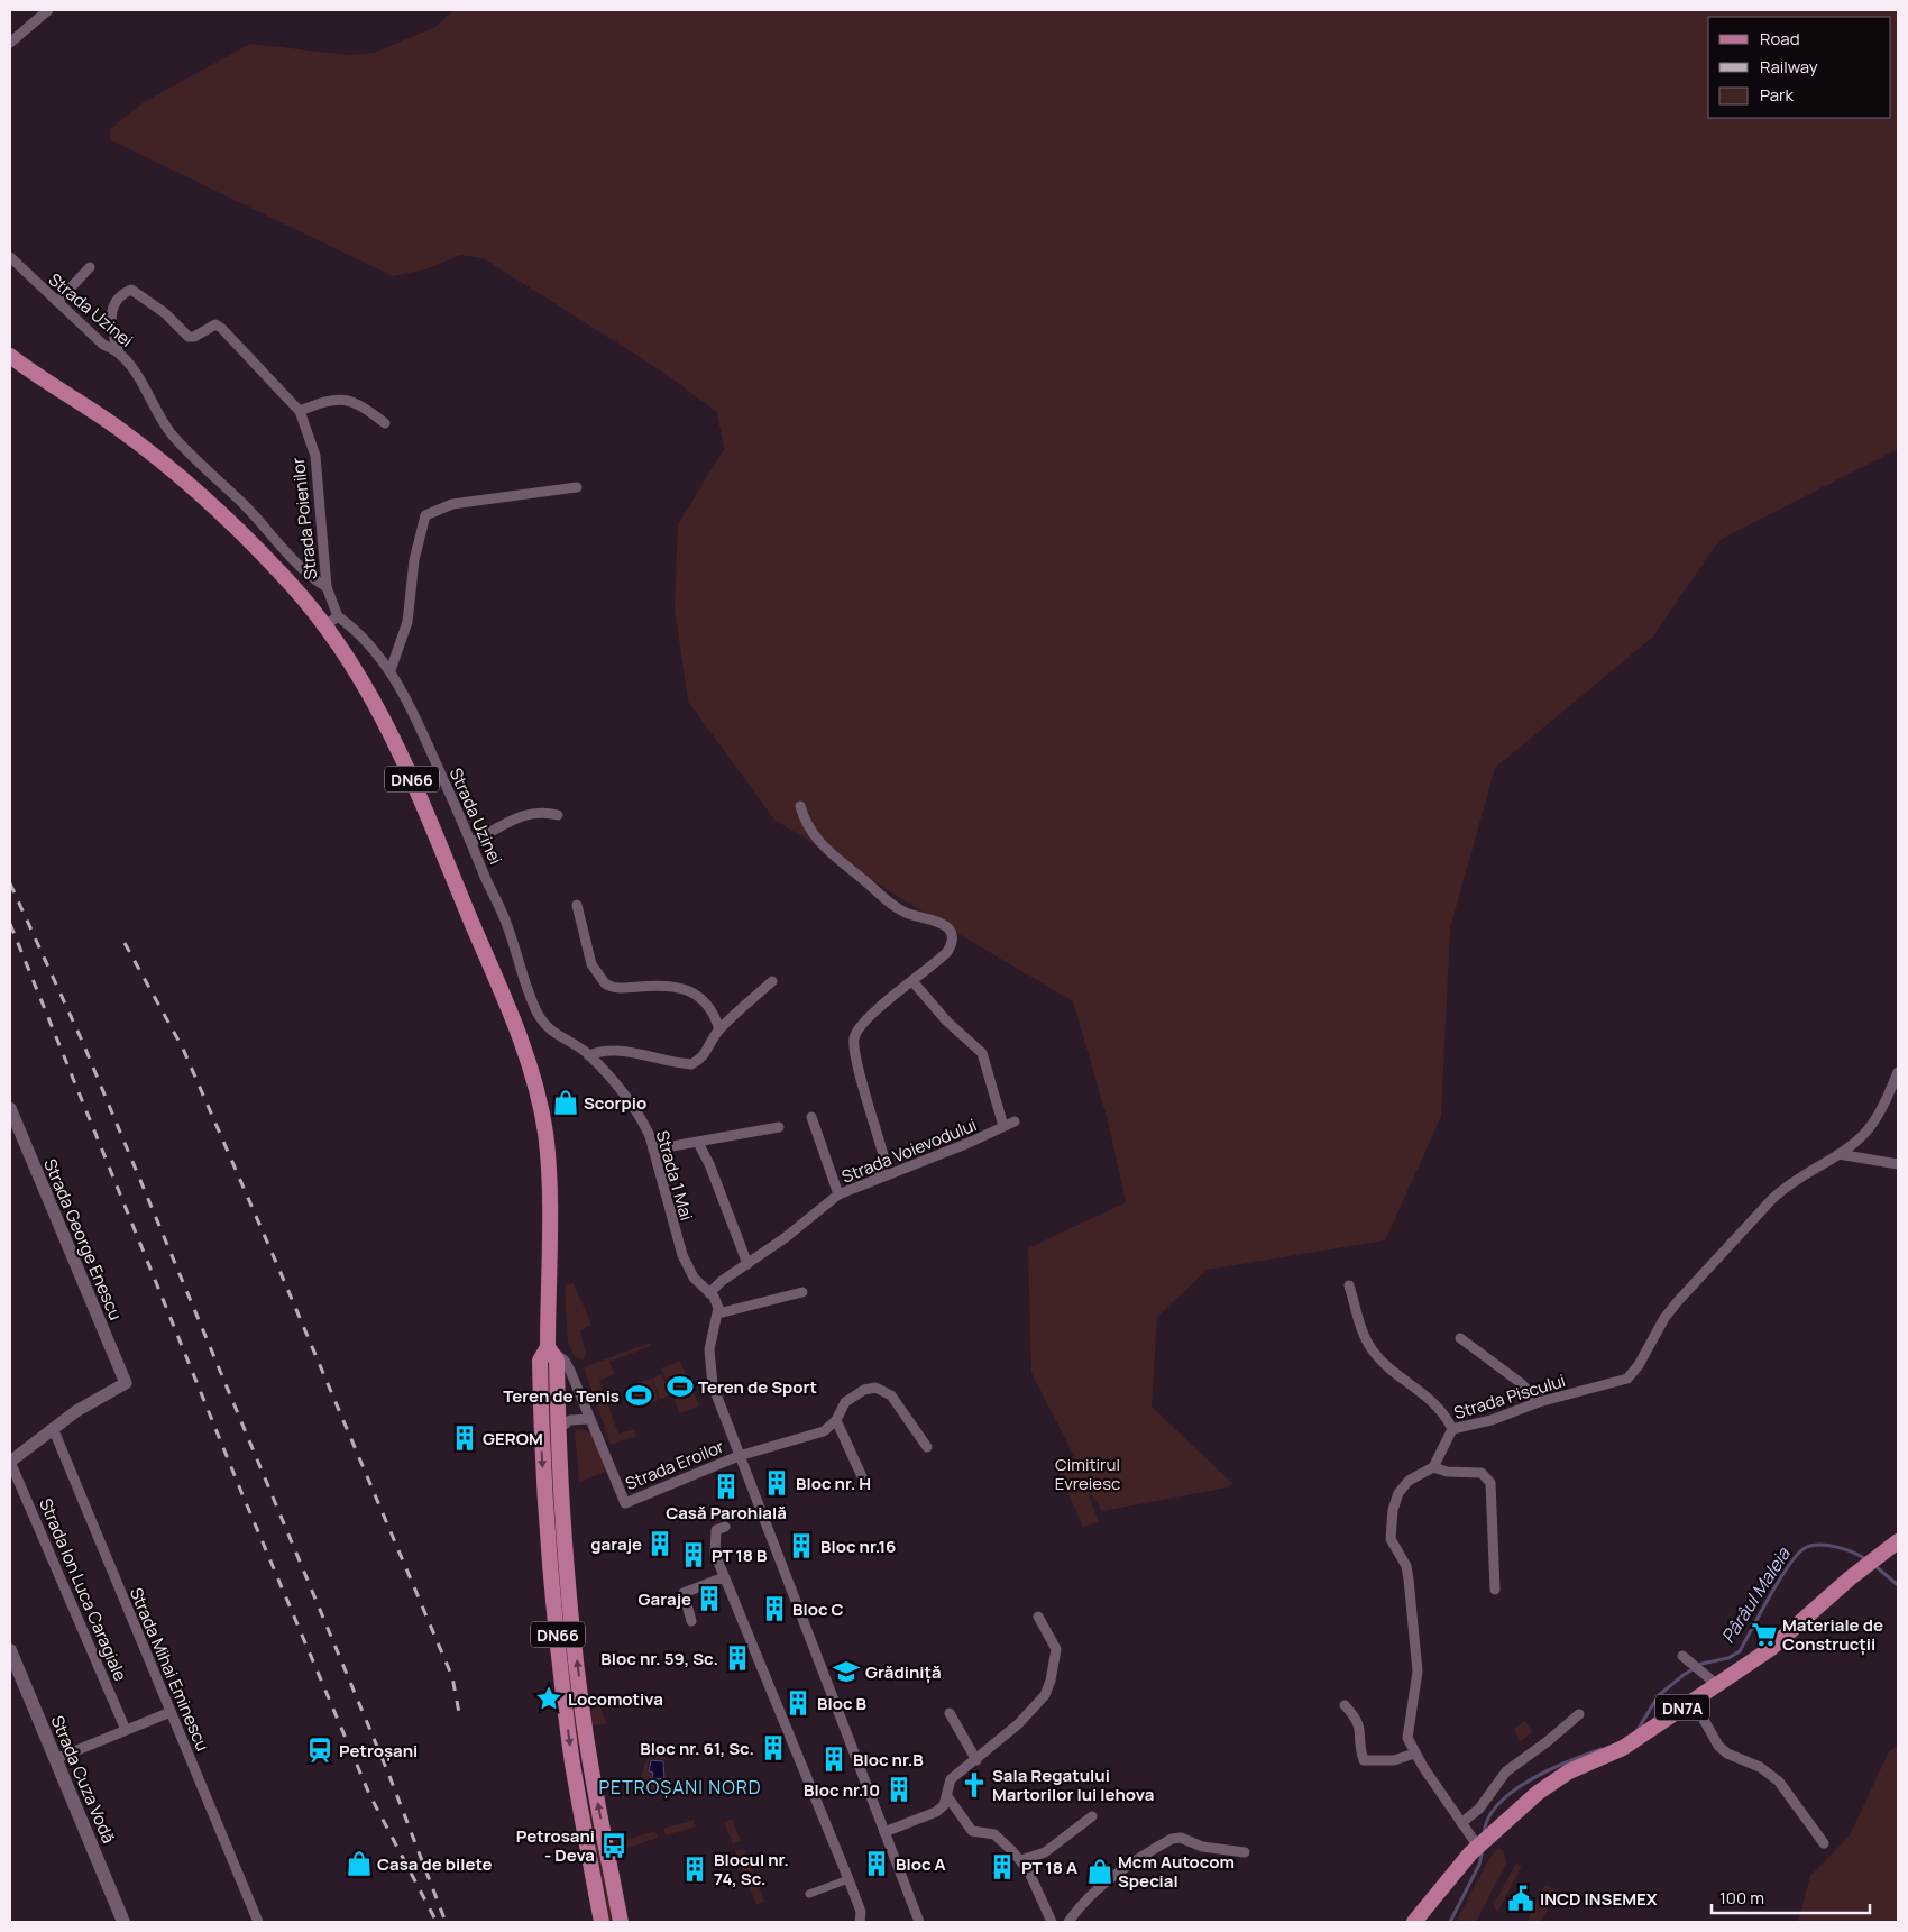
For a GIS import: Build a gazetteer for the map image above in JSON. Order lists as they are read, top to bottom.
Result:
{
  "streets": {
    "main road": ["DN66", "DN7A", "Strada Cuza Vodă"],
    "street": [
      "Strada Uzinei",
      "Strada Poienilor",
      "Strada Voievodului",
      "Strada 1 Mai",
      "Strada George Enescu",
      "Strada Piscului",
      "Strada Eroilor",
      "Strada Ion Luca Caragiale",
      "Strada Mihai Eminescu"
    ]
  },
  "crossings": [
    ["Strada Uzinei", "Strada Poienilor"],
    ["Strada Uzinei", "DN66"],
    ["Strada Uzinei", "Strada 1 Mai"],
    ["Strada Poienilor", "DN66"],
    ["DN66", "Strada Eroilor"],
    ["Strada Voievodului", "Strada 1 Mai"],
    ["Strada George Enescu", "Strada Mihai Eminescu"]
  ],
  "districts": ["PETROȘANI NORD"],
  "water": ["Pârâul Maleia"],
  "parks": ["Cimitirul Evreiesc"],
  "places": {
    "shop": ["Scorpio", "Casa de bilete", "Mcm Autocom Special"],
    "sports": ["Teren de Sport", "Teren de Tenis"],
    "building": [
      "GEROM",
      "Bloc nr. H",
      "Casă Parohială",
      "garaje",
      "Bloc nr.16",
      "PT 18 B",
      "Garaje",
      "Bloc C",
      "Bloc nr. 59, Sc.",
      "Bloc B",
      "Bloc nr. 61, Sc.",
      "Bloc nr.B",
      "Bloc nr.10",
      "Bloc A",
      "PT 18 A",
      "Blocul nr. 74, Sc."
    ],
    "supermarket": ["Materiale de Construcții"],
    "school or university": ["Grădiniță"],
    "place": ["Locomotiva"],
    "station": ["Petroșani"],
    "church": ["Sala Regatului Martorilor lui Iehova"],
    "bus stop": ["Petrosani - Deva"],
    "public building": ["INCD INSEMEX"]
  },
  "legend": ["Road", "Railway", "Park"],
  "scale_bar": "100 m"
}
